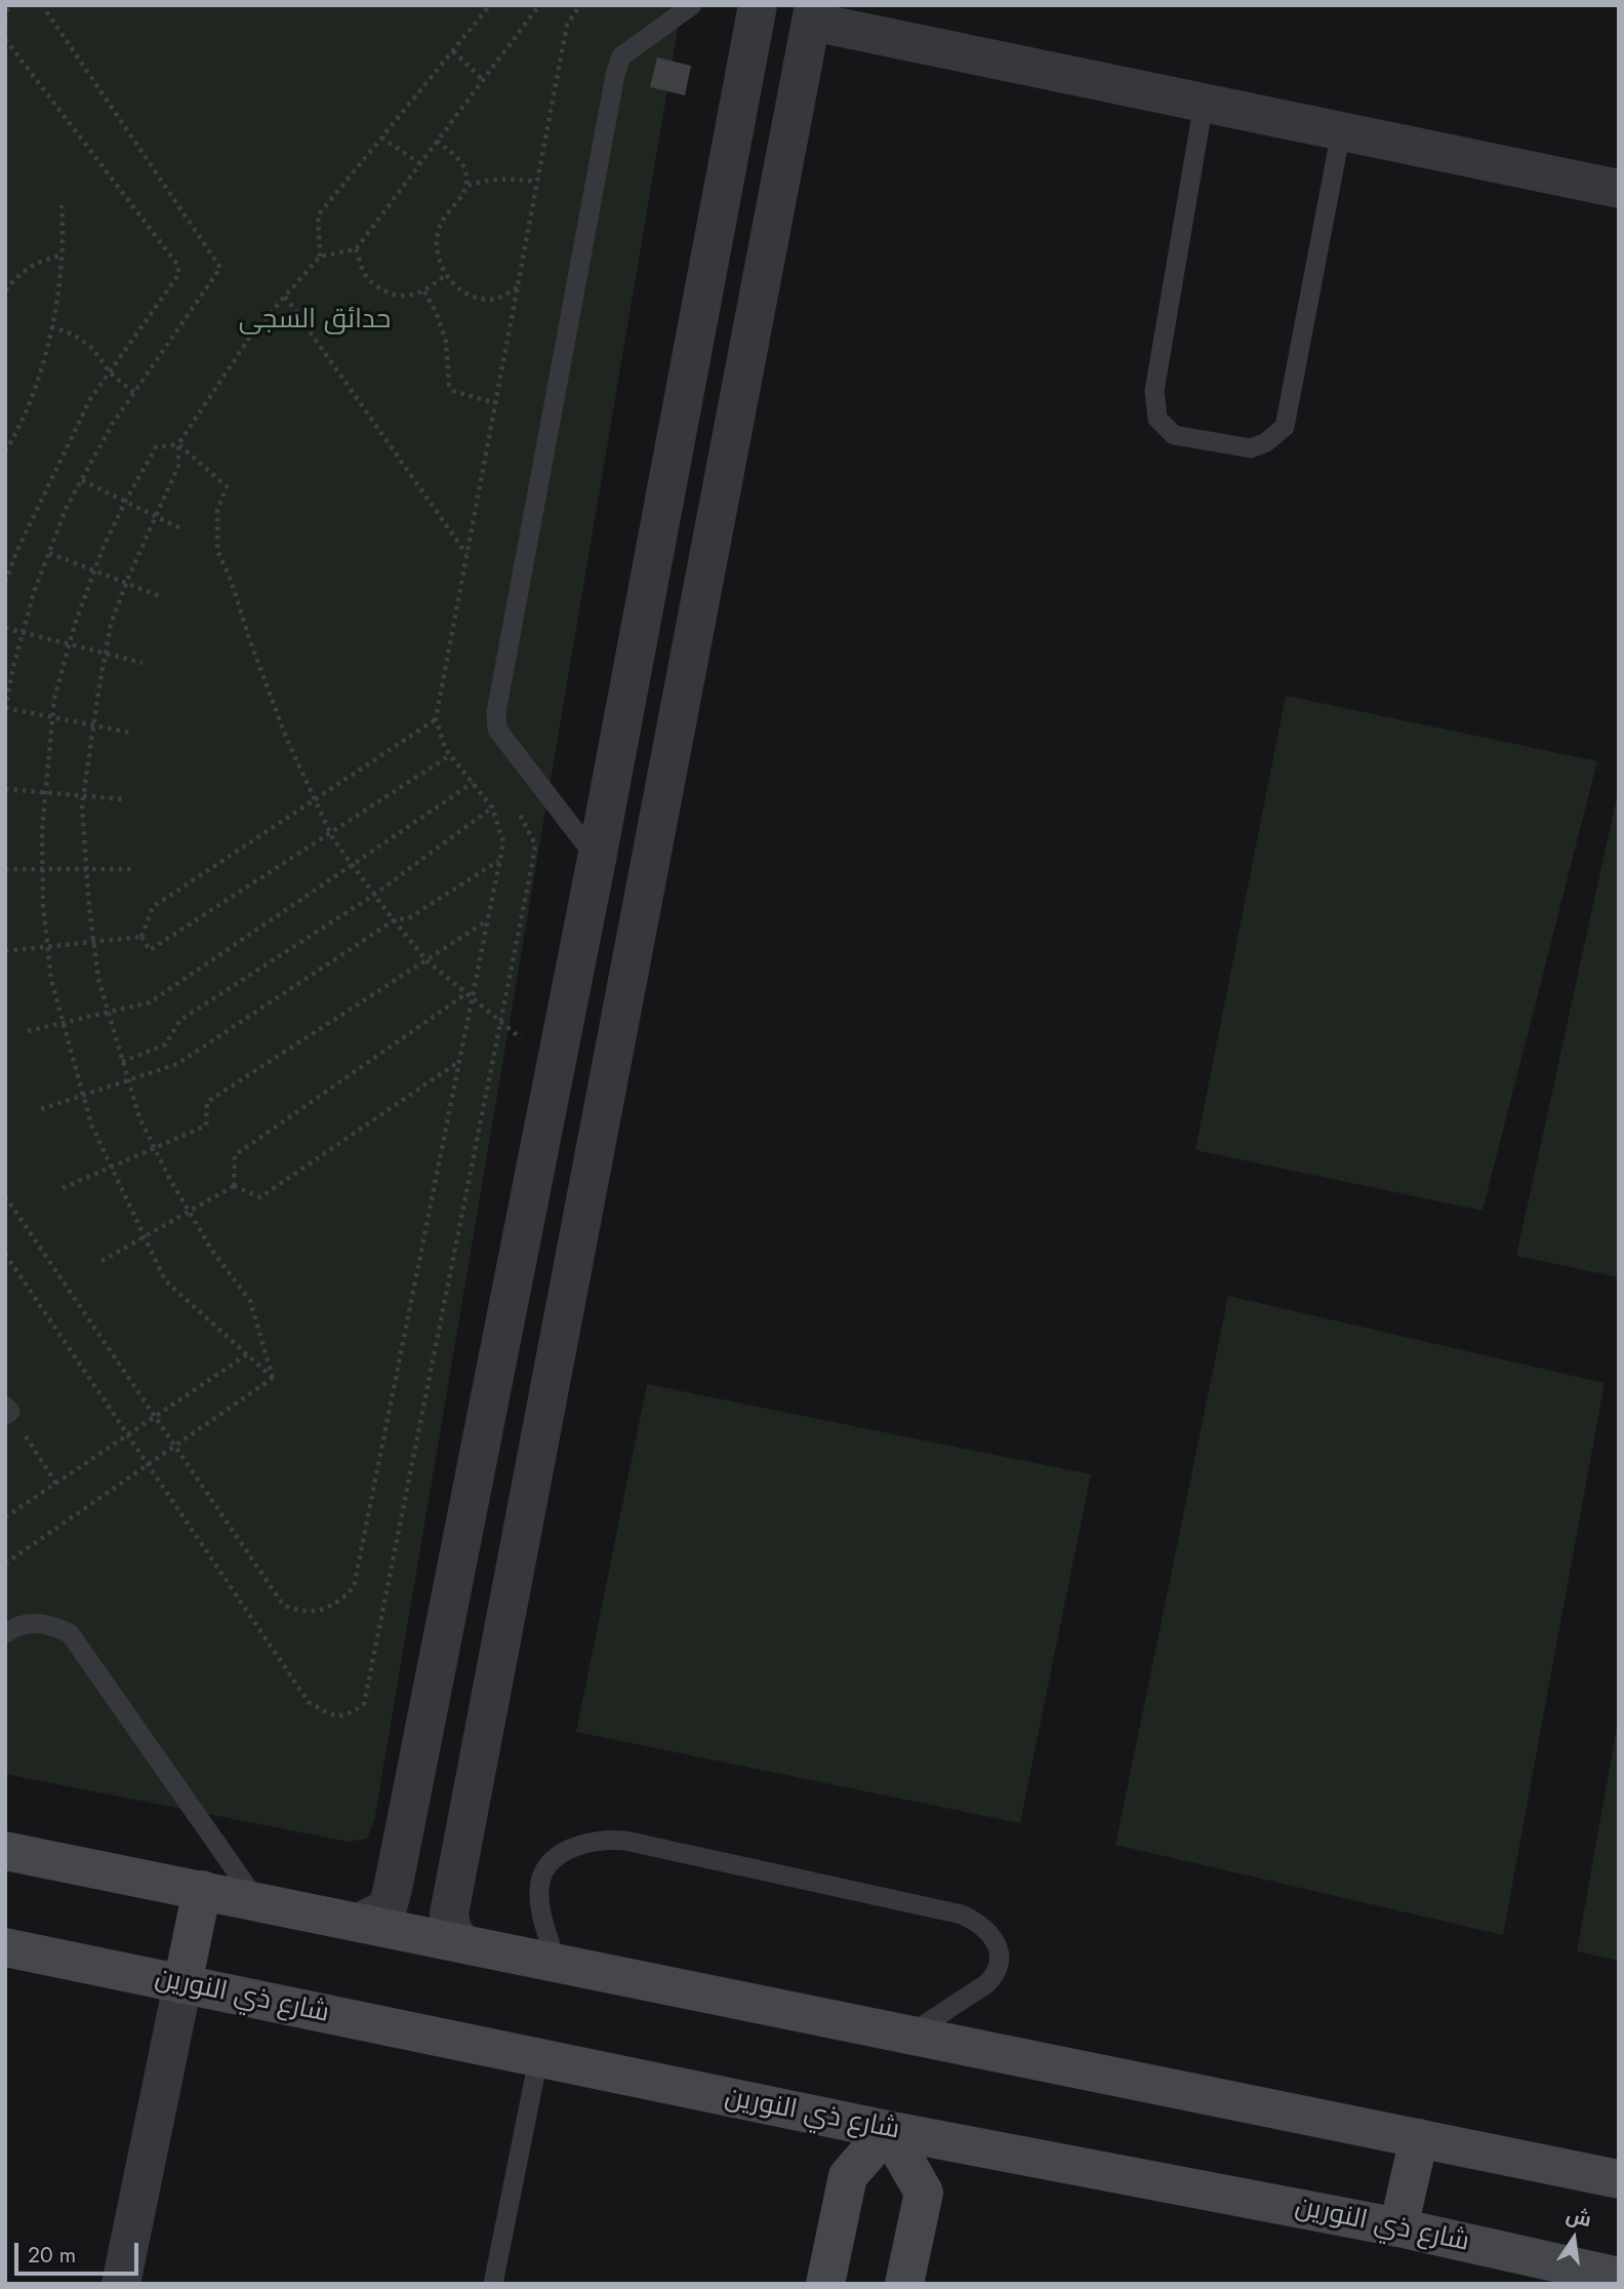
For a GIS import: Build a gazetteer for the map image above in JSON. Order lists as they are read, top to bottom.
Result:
{
  "streets": {
    "main road": ["شارع ذي النورين"]
  },
  "parks": ["حدائق السجى"],
  "scale_bar": "20 m",
  "north": "top"
}
